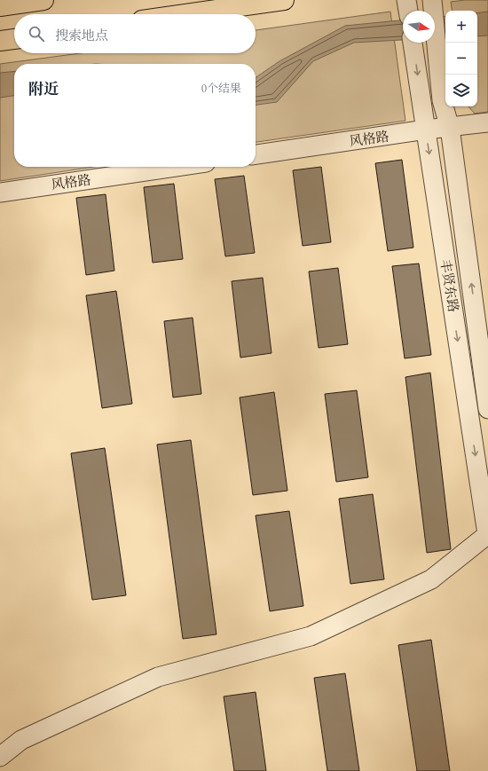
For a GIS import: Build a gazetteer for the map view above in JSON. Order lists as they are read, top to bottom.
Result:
{
  "streets": {
    "street": ["风格路", "丰贤东路"]
  },
  "crossings": [
    ["风格路", "丰贤东路"]
  ],
  "north": "right",
  "page": {
    "map_buttons": ["+", "−"],
    "search": "搜索地点",
    "heading": ["附近", "0个结果"]
  }
}
